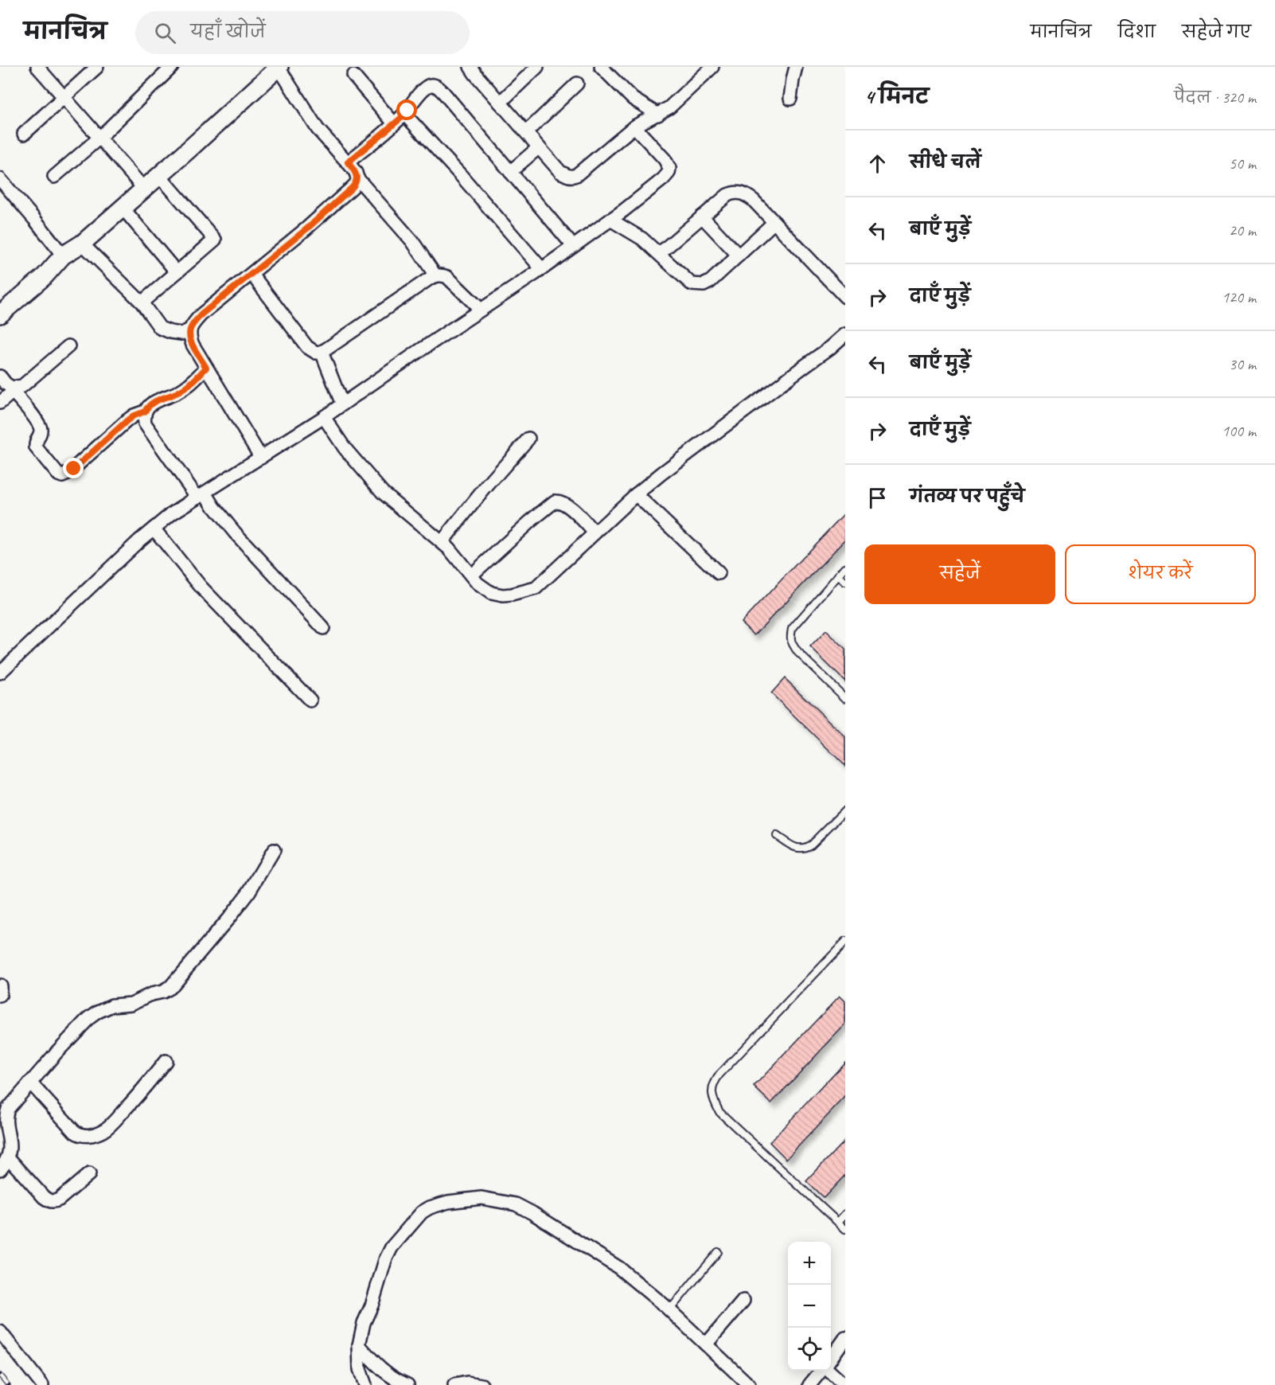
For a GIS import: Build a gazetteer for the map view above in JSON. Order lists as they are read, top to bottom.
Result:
{
  "page": {
    "header": "मानचित्र",
    "search": "यहाँ खोजें",
    "nav": ["मानचित्र", "दिशा", "सहेजे गए"],
    "heading": ["4 मिनट", "पैदल · 320 m"],
    "list": [
      ["सीधे चलें", "50 m"],
      ["बाएँ मुड़ें", "20 m"],
      ["दाएँ मुड़ें", "120 m"],
      ["बाएँ मुड़ें", "30 m"],
      ["दाएँ मुड़ें", "100 m"],
      "गंतव्य पर पहुँचे"
    ],
    "buttons": ["सहेजें", "शेयर करें"],
    "map_buttons": ["+", "−"]
  }
}
